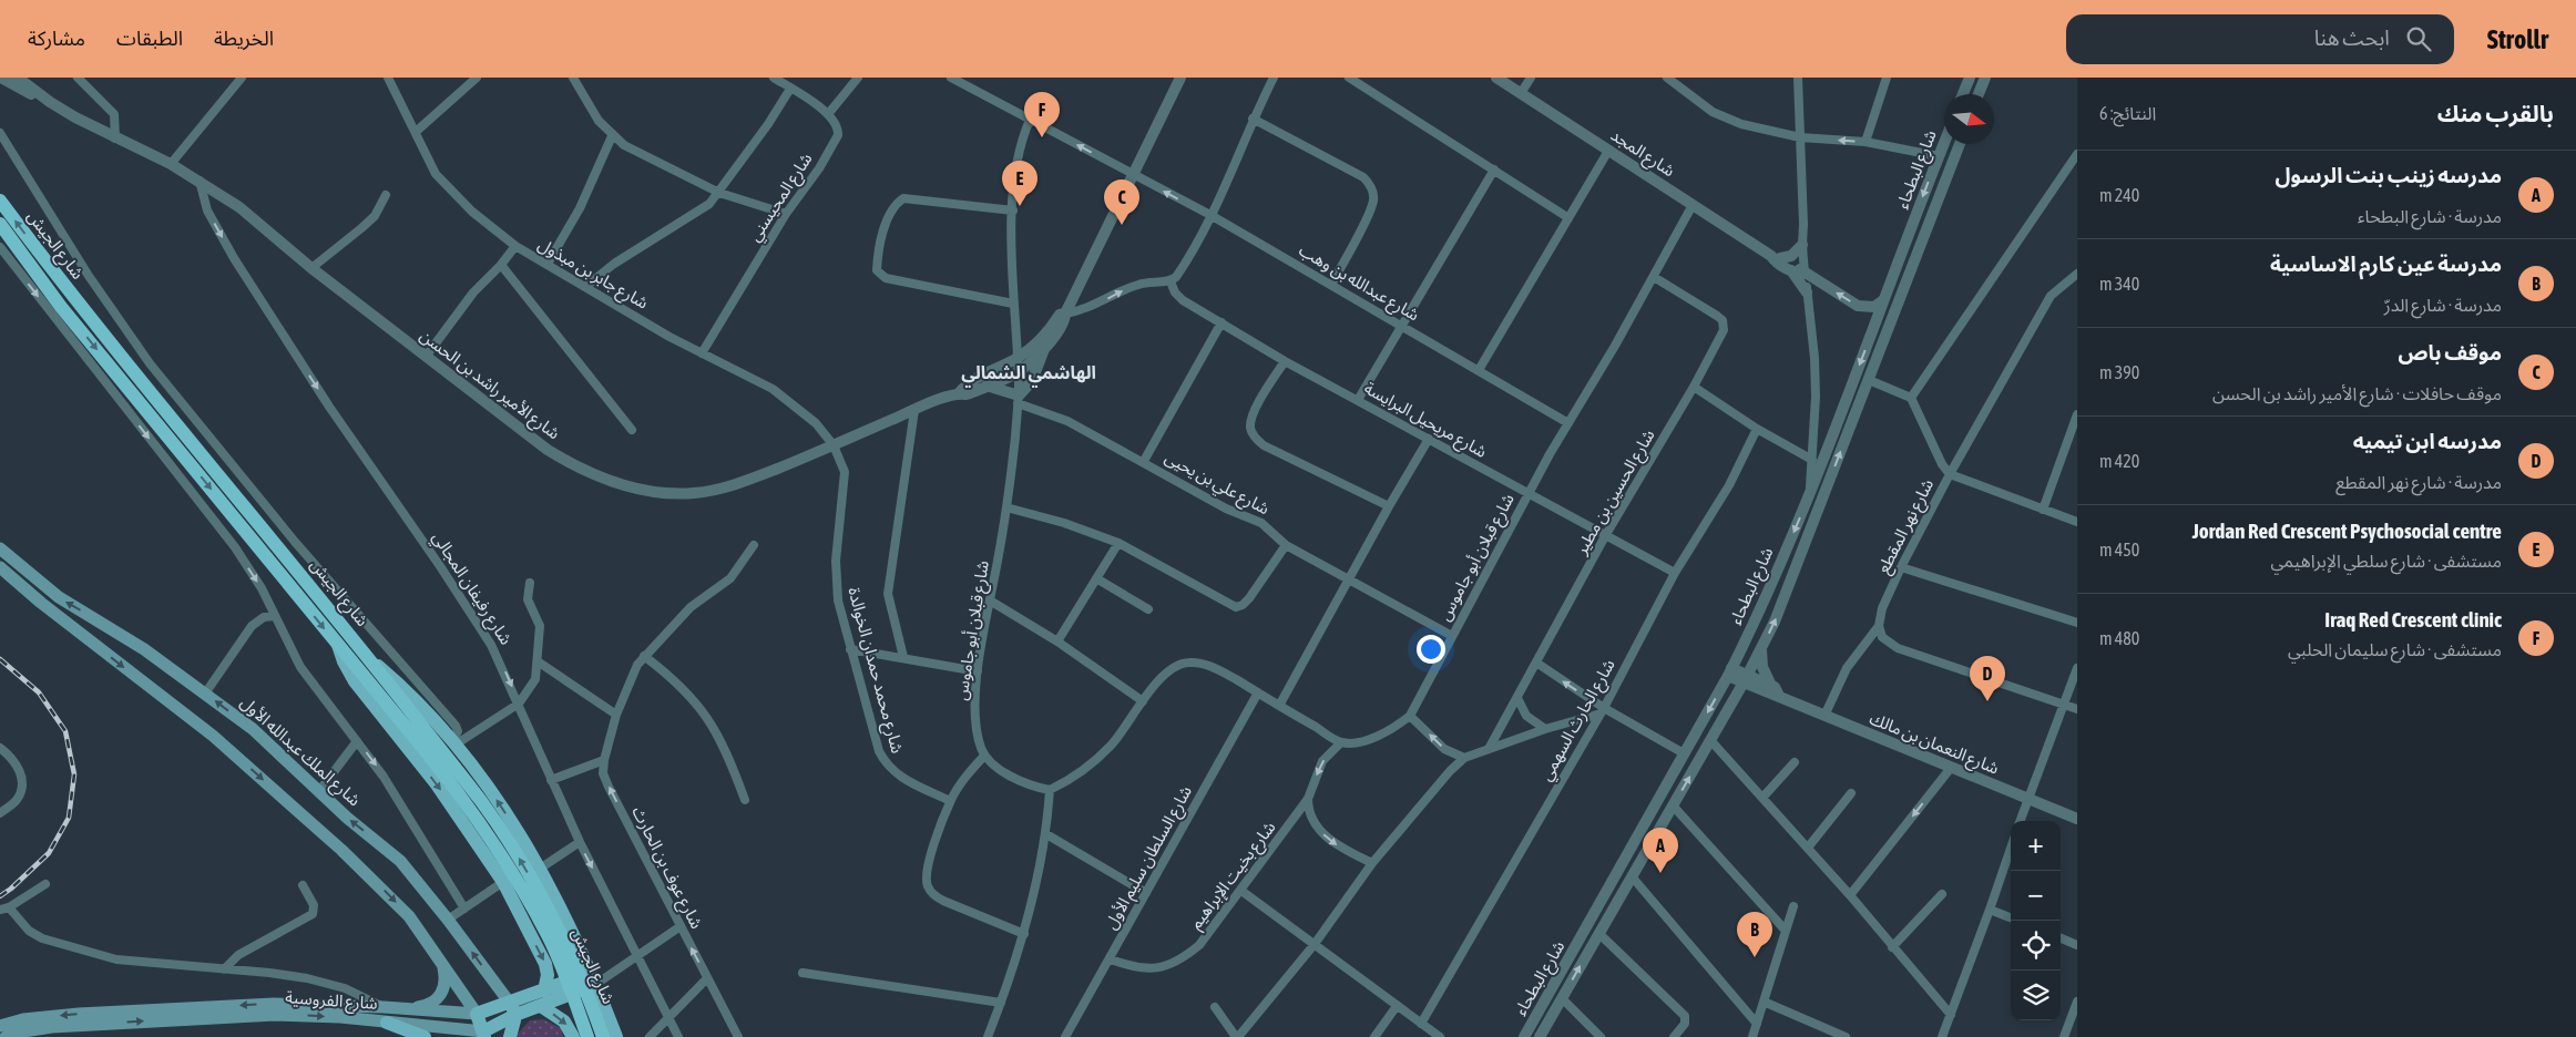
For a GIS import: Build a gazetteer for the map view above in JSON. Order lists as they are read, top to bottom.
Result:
{
  "streets": {
    "highway": ["شارع الجيش"],
    "main road": ["شارع الملك عبدالله الأول", "شارع الفروسية"],
    "street": [
      "شارع المجد",
      "شارع البطحاء",
      "شارع المحيسني",
      "شارع جابر بن مبذول",
      "شارع عبدالله بن وهب",
      "شارع الأمير راشد بن الحسن",
      "شارع مريحيل البرايسة",
      "شارع علي بن يحيى",
      "شارع الحسين بن مطير",
      "شارع نهر المقطع",
      "شارع قبلان أبو جاموس",
      "شارع رفيفان المجالي",
      "شارع محمد حمدان الخوالدة",
      "شارع الحارث السهمي",
      "شارع النعمان بن مالك",
      "شارع السلطان سليم الأول",
      "شارع عوف بن الحارث",
      "شارع بخيت الإبراهيم"
    ]
  },
  "crossings": [
    ["شارع المجد", "شارع البطحاء"],
    ["شارع المجد", "شارع قبلان أبو جاموس"],
    ["شارع البطحاء", "شارع النعمان بن مالك"],
    ["شارع المحيسني", "شارع جابر بن مبذول"],
    ["شارع جابر بن مبذول", "شارع الأمير راشد بن الحسن"],
    ["شارع جابر بن مبذول", "شارع محمد حمدان الخوالدة"],
    ["شارع عبدالله بن وهب", "شارع الأمير راشد بن الحسن"],
    ["شارع عبدالله بن وهب", "شارع قبلان أبو جاموس"],
    ["شارع الأمير راشد بن الحسن", "شارع قبلان أبو جاموس"],
    ["شارع الأمير راشد بن الحسن", "شارع رفيفان المجالي"],
    ["شارع الأمير راشد بن الحسن", "شارع محمد حمدان الخوالدة"],
    ["شارع مريحيل البرايسة", "شارع الحسين بن مطير"],
    ["شارع مريحيل البرايسة", "شارع قبلان أبو جاموس"],
    ["شارع مريحيل البرايسة", "شارع الحارث السهمي"],
    ["شارع علي بن يحيى", "شارع قبلان أبو جاموس"],
    ["شارع الحسين بن مطير", "شارع قبلان أبو جاموس"],
    ["شارع قبلان أبو جاموس", "شارع بخيت الإبراهيم"],
    ["شارع رفيفان المجالي", "شارع الفروسية"],
    ["شارع الملك عبدالله الأول", "شارع الفروسية"],
    ["شارع السلطان سليم الأول", "شارع بخيت الإبراهيم"],
    ["شارع عوف بن الحارث", "شارع الفروسية"]
  ],
  "one_way": ["شارع رفيفان المجالي", "شارع عوف بن الحارث"],
  "districts": ["الهاشمي الشمالي"],
  "north": "right",
  "page": {
    "header": "Strollr",
    "search": "ابحث هنا",
    "nav": ["الخريطة", "الطبقات", "مشاركة"],
    "heading": ["بالقرب منك", "النتائج: 6"],
    "pins": [
      "F",
      "E",
      "C",
      "D",
      "A",
      "B"
    ],
    "list": [
      {
        "mark": "A",
        "name": "مدرسه زينب بنت الرسول",
        "note": "مدرسة · شارع البطحاء",
        "value": "240 m"
      },
      {
        "mark": "B",
        "name": "مدرسة عين كارم الاساسية",
        "note": "مدرسة · شارع الدرّ",
        "value": "340 m"
      },
      {
        "mark": "C",
        "name": "موقف باص",
        "note": "موقف حافلات · شارع الأمير راشد بن الحسن",
        "value": "390 m"
      },
      {
        "mark": "D",
        "name": "مدرسه ابن تيميه",
        "note": "مدرسة · شارع نهر المقطع",
        "value": "420 m"
      },
      {
        "mark": "E",
        "name": "Jordan Red Crescent Psychosocial centre",
        "note": "مستشفى · شارع سلطي الإبراهيمي",
        "value": "450 m"
      },
      {
        "mark": "F",
        "name": "Iraq Red Crescent clinic",
        "note": "مستشفى · شارع سليمان الحلبي",
        "value": "480 m"
      }
    ],
    "map_buttons": ["+", "−"]
  }
}
